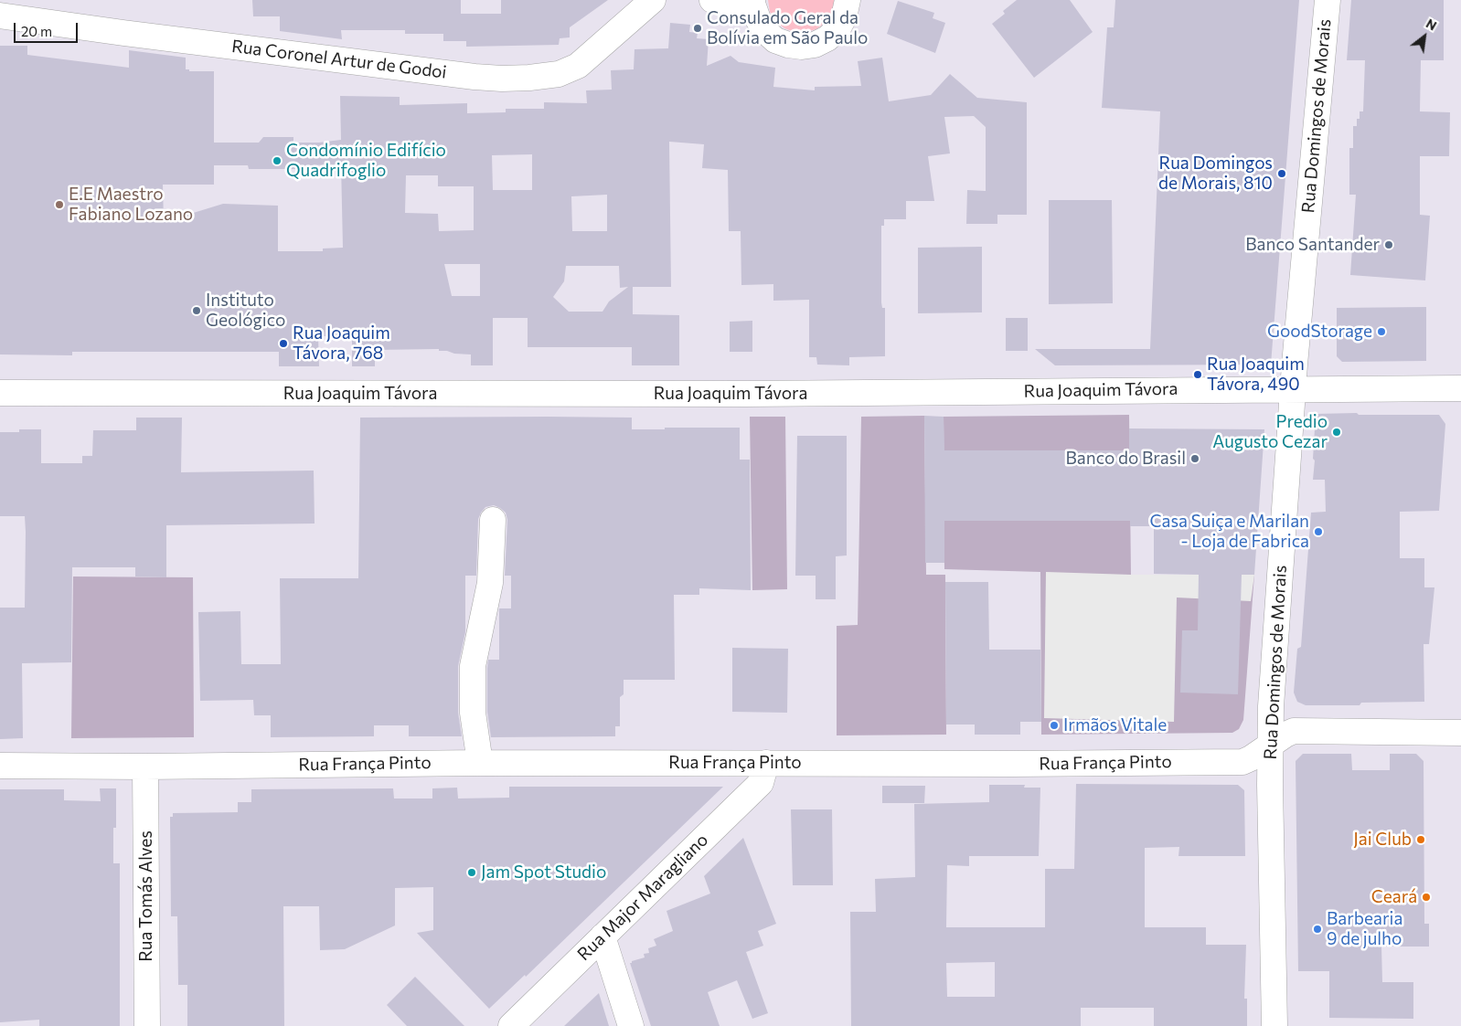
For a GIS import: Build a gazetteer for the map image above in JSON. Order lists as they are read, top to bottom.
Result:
{
  "streets": {
    "street": [
      "Rua Coronel Artur de Godoi",
      "Rua Domingos de Morais",
      "Rua Joaquim Távora",
      "Rua França Pinto",
      "Rua Tomás Alves",
      "Rua Major Maragliano"
    ]
  },
  "crossings": [
    ["Rua Domingos de Morais", "Rua Joaquim Távora"],
    ["Rua Domingos de Morais", "Rua França Pinto"],
    ["Rua França Pinto", "Rua Tomás Alves"],
    ["Rua França Pinto", "Rua Major Maragliano"]
  ],
  "places": [
    "Consulado Geral da Bolívia em São Paulo",
    "Condomínio Edifício Quadrifoglio",
    "Rua Domingos de Morais, 810",
    "E.E Maestro Fabiano Lozano",
    "Banco Santander",
    "Instituto Geológico",
    "GoodStorage",
    "Rua Joaquim Távora, 768",
    "Rua Joaquim Távora, 490",
    "Predio Augusto Cezar",
    "Banco do Brasil",
    "Casa Suiça e Marilan - Loja de Fabrica",
    "Irmãos Vitale",
    "Jai Club",
    "Jam Spot Studio",
    "Ceará",
    "Barbearia 9 de julho"
  ],
  "scale_bar": "20 m",
  "north": "top right"
}
